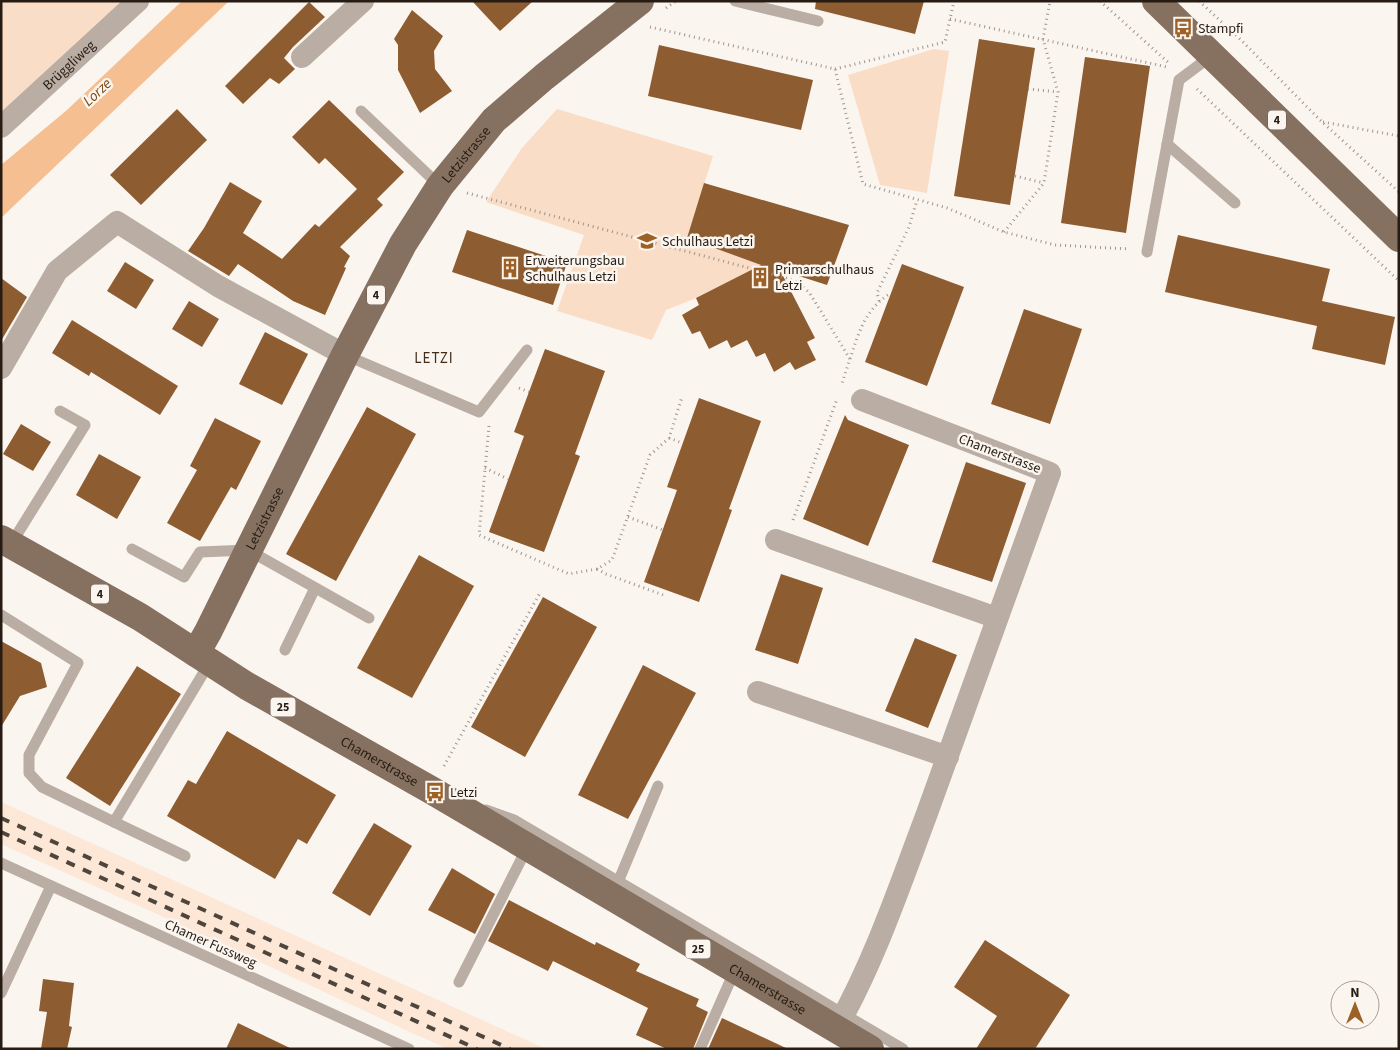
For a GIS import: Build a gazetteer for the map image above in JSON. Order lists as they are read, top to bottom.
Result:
{
  "streets": {
    "main road": [
      "4",
      "Letzistrasse",
      "Chamerstrasse",
      "25"
    ],
    "street": ["Brüggliweg"],
    "lane": ["Chamer Fussweg"]
  },
  "crossings": [
    ["Letzistrasse", "Chamerstrasse"]
  ],
  "districts": ["LETZI"],
  "water": ["Lorze"],
  "places": {
    "bus stop": ["Stampfi", "Letzi"],
    "school or university": ["Schulhaus Letzi"],
    "building": ["Erweiterungsbau Schulhaus Letzi", "Primarschulhaus Letzi"]
  },
  "north": "top"
}
